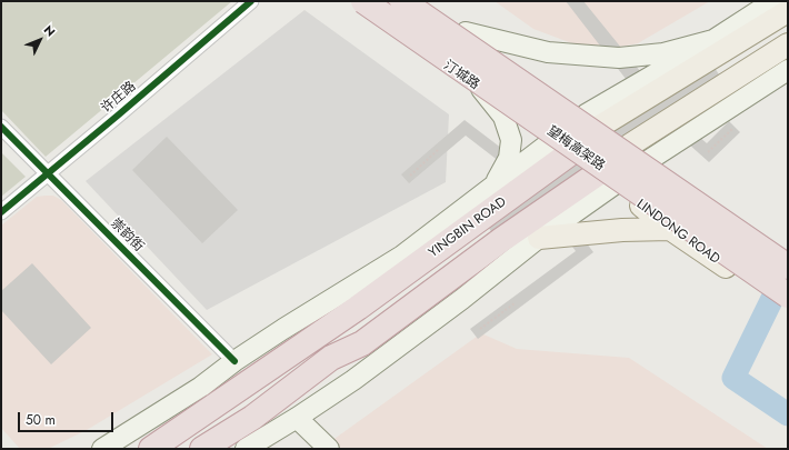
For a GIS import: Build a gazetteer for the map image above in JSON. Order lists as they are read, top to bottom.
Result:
{
  "streets": {
    "highway": ["望梅高架路", "YINGBIN ROAD"],
    "main road": ["汀城路", "LINDONG ROAD"],
    "street": ["许庄路", "崇韵街"]
  },
  "crossings": [
    ["汀城路", "YINGBIN ROAD"],
    ["汀城路", "LINDONG ROAD"],
    ["许庄路", "崇韵街"],
    ["YINGBIN ROAD", "LINDONG ROAD"]
  ],
  "scale_bar": "50 m",
  "north": "top right"
}
